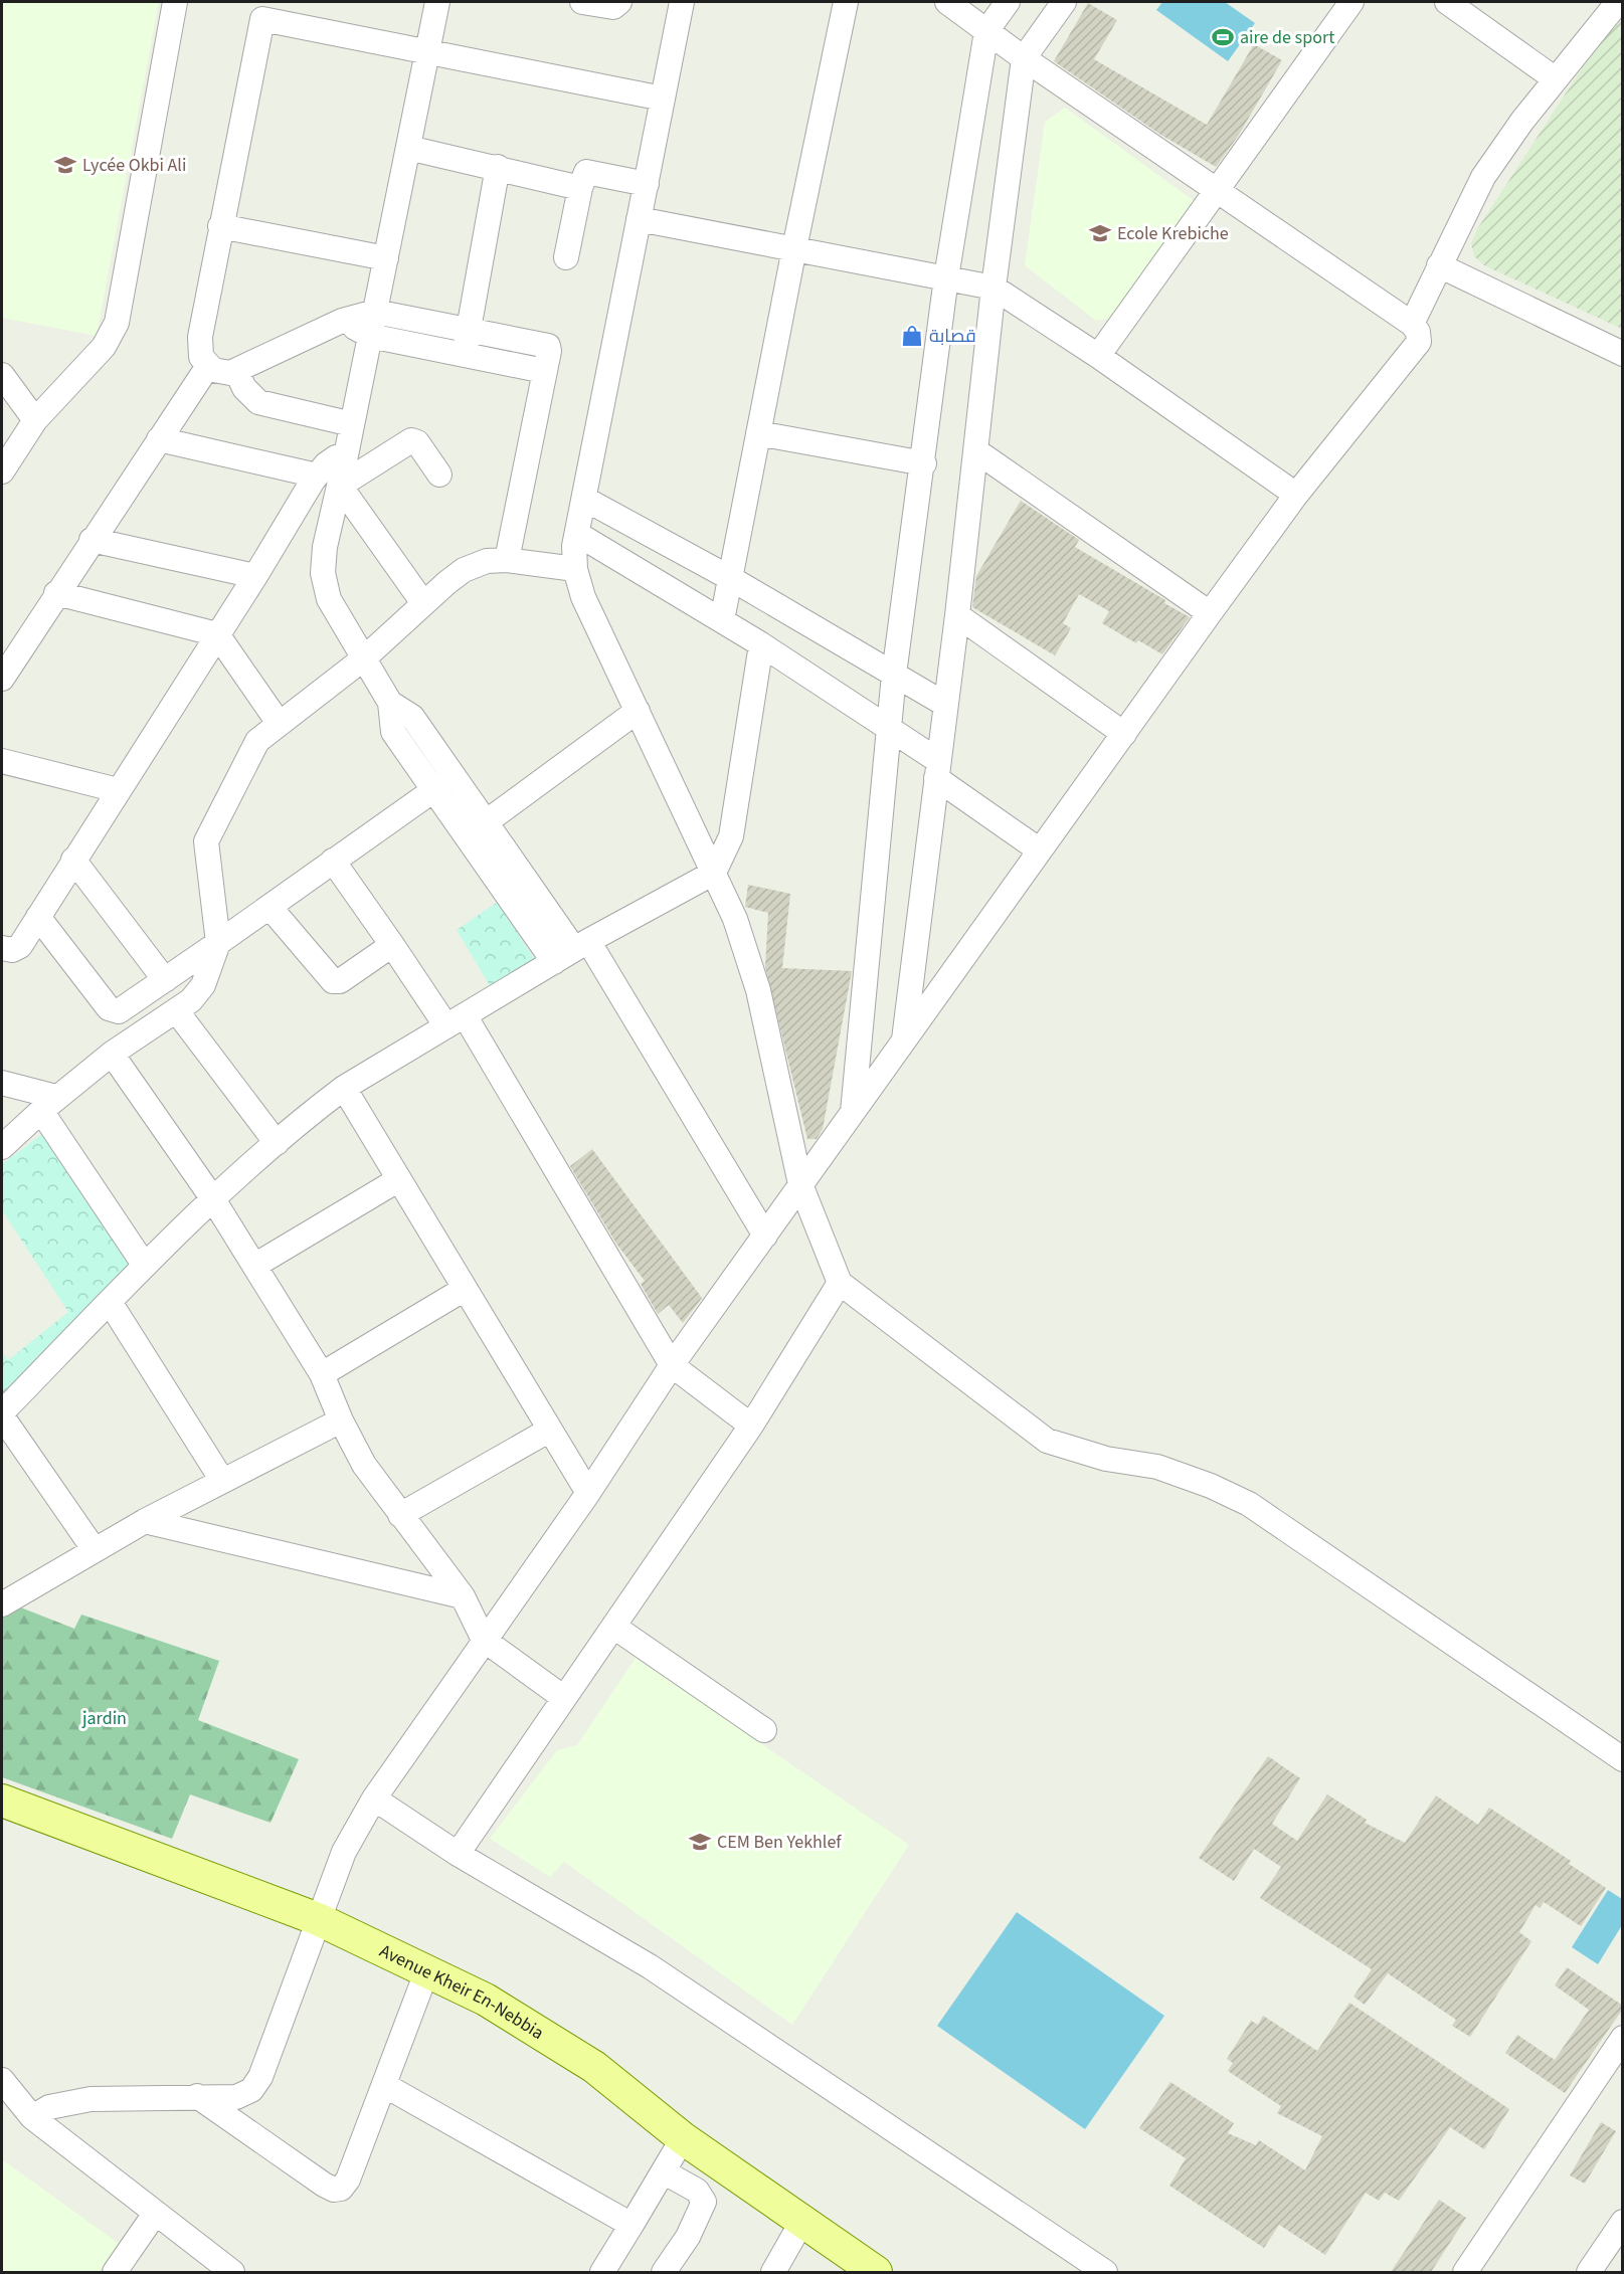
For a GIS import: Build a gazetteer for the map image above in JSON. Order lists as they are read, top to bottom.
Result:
{
  "streets": {
    "main road": ["Avenue Kheir En-Nebbia"]
  },
  "parks": ["jardin"],
  "places": {
    "sports": ["aire de sport"],
    "school or university": ["Lycée Okbi Ali", "Ecole Krebiche", "CEM Ben Yekhlef"],
    "shop": ["قصابة"]
  }
}
